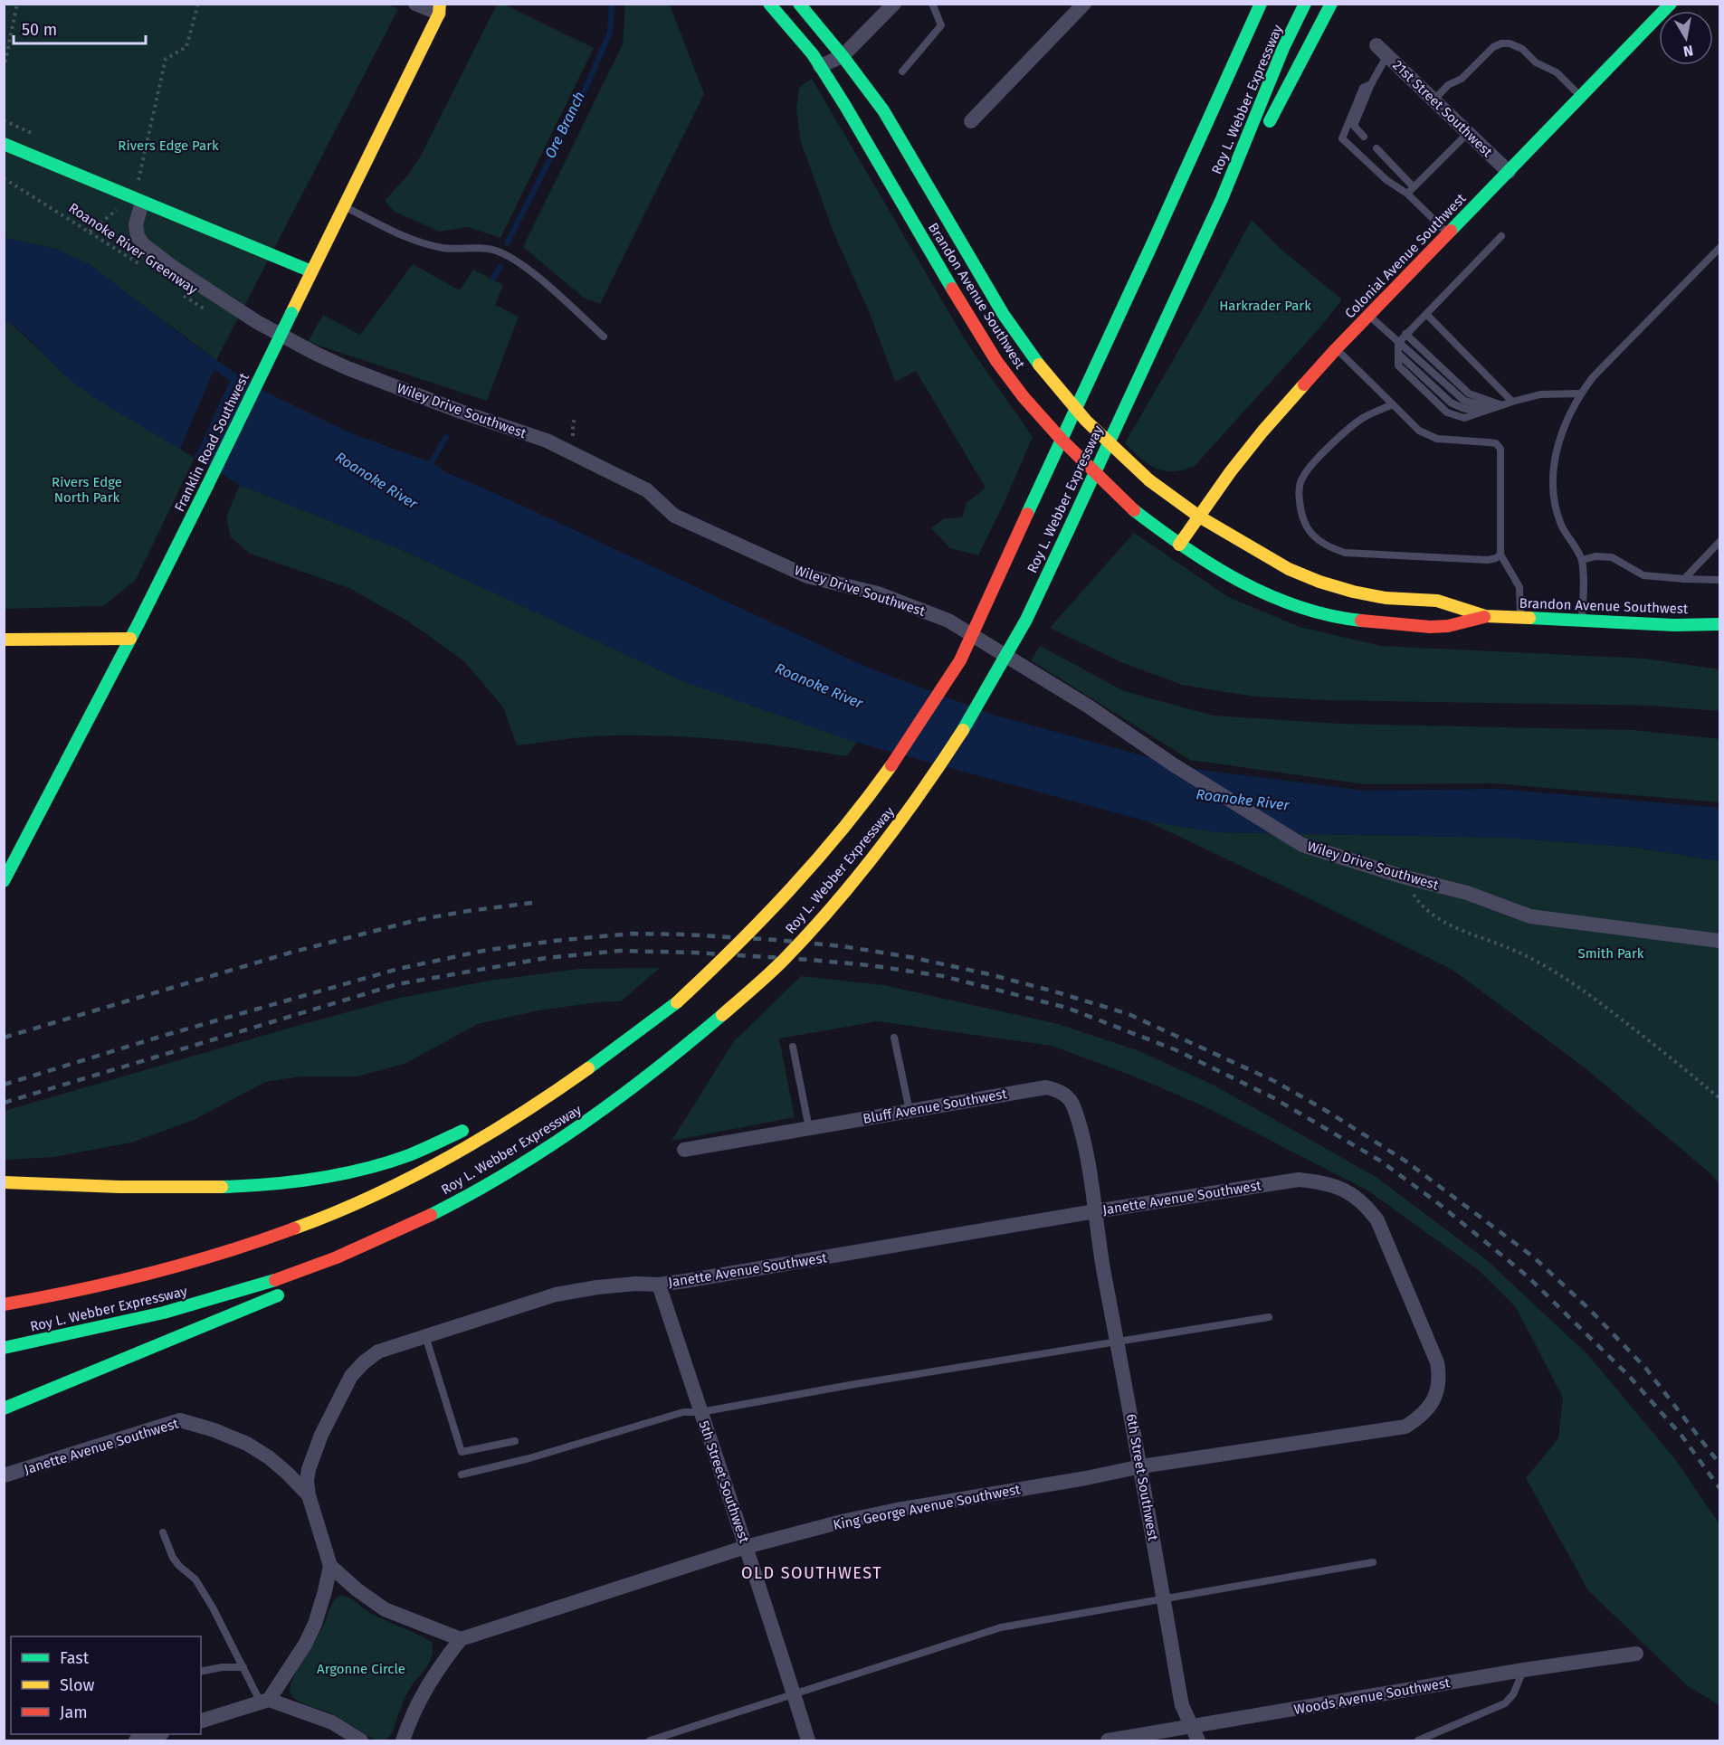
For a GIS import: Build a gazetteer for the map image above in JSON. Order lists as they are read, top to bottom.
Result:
{
  "streets": {
    "main road": [
      "Roy L. Webber Expressway",
      "Colonial Avenue Southwest",
      "Brandon Avenue Southwest",
      "Franklin Road Southwest"
    ],
    "street": [
      "21st Street Southwest",
      "Wiley Drive Southwest",
      "Bluff Avenue Southwest",
      "Janette Avenue Southwest",
      "6th Street Southwest",
      "5th Street Southwest",
      "King George Avenue Southwest",
      "Woods Avenue Southwest"
    ],
    "path": ["Roanoke River Greenway"]
  },
  "crossings": [
    ["21st Street Southwest", "Colonial Avenue Southwest"],
    ["Colonial Avenue Southwest", "Brandon Avenue Southwest"],
    ["Bluff Avenue Southwest", "Janette Avenue Southwest"],
    ["Bluff Avenue Southwest", "6th Street Southwest"],
    ["Janette Avenue Southwest", "6th Street Southwest"],
    ["Janette Avenue Southwest", "5th Street Southwest"],
    ["Janette Avenue Southwest", "King George Avenue Southwest"],
    ["6th Street Southwest", "King George Avenue Southwest"],
    ["6th Street Southwest", "Woods Avenue Southwest"],
    ["5th Street Southwest", "King George Avenue Southwest"]
  ],
  "districts": ["OLD SOUTHWEST"],
  "water": ["Ore Branch", "Roanoke River"],
  "parks": [
    "Rivers Edge Park",
    "Harkrader Park",
    "Rivers Edge North Park",
    "Smith Park",
    "Argonne Circle"
  ],
  "legend": ["Fast", "Slow", "Jam"],
  "scale_bar": "50 m",
  "north": "bottom"
}
